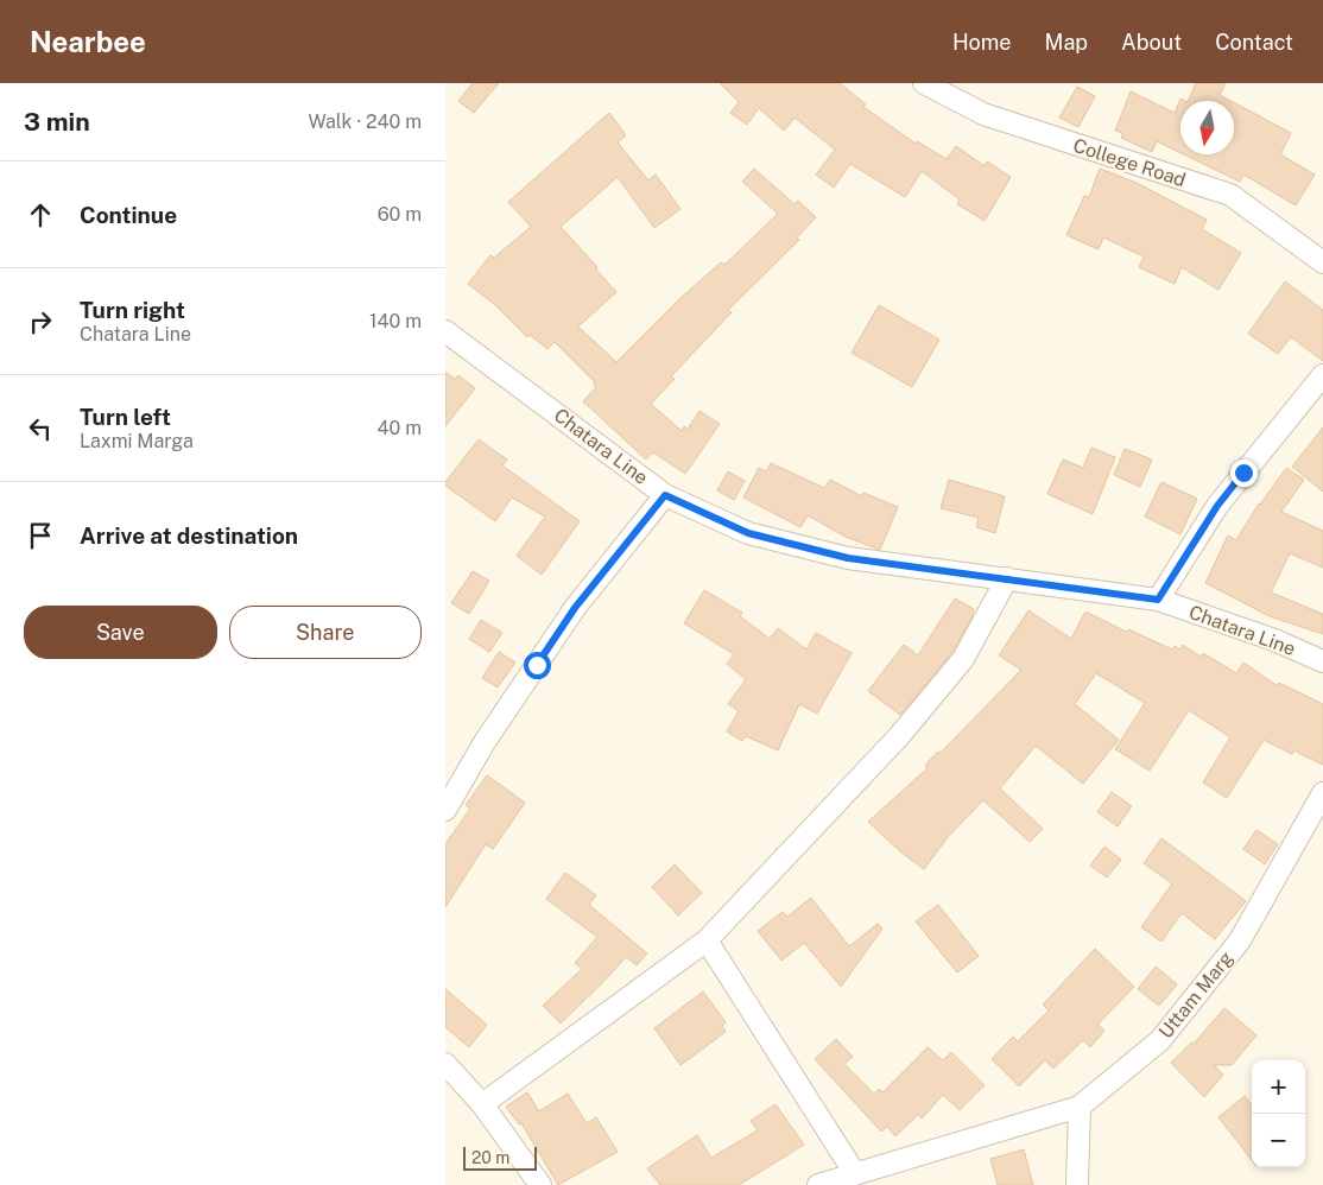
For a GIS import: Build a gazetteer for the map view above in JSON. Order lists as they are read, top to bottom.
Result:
{
  "streets": {
    "street": ["College Road", "Chatara Line", "Uttam Marg"]
  },
  "scale_bar": "20 m",
  "north": "bottom",
  "page": {
    "header": "Nearbee",
    "nav": [
      "Home",
      "Map",
      "About",
      "Contact"
    ],
    "heading": ["3 min", "Walk · 240 m"],
    "list": [
      ["Continue", "60 m"],
      ["Turn right", "Chatara Line", "140 m"],
      ["Turn left", "Laxmi Marga", "40 m"],
      "Arrive at destination"
    ],
    "buttons": ["Save", "Share"],
    "map_buttons": ["+", "−"],
    "scale": "20 m"
  }
}
